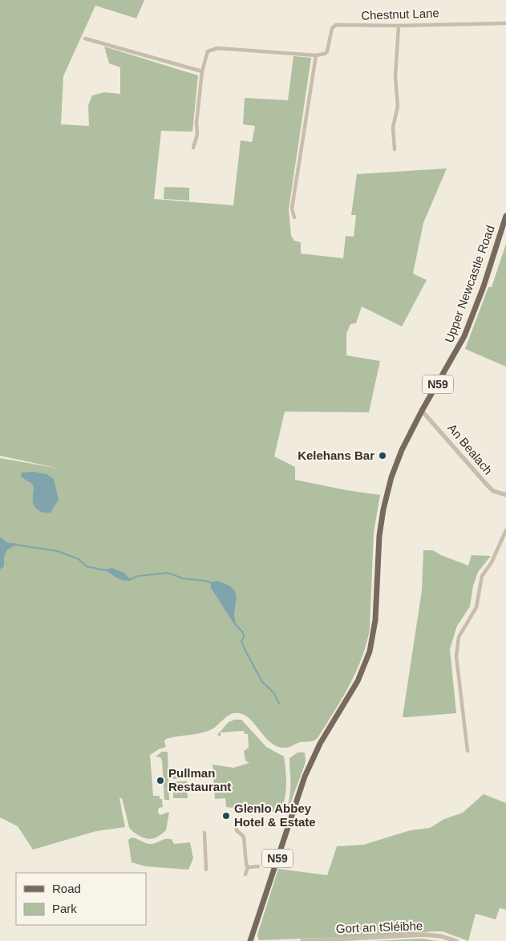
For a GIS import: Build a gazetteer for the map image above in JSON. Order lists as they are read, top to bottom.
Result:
{
  "streets": {
    "main road": ["Upper Newcastle Road", "N59"],
    "street": ["Chestnut Lane", "An Bealach", "Gort an tSléibhe"]
  },
  "crossings": [
    ["Upper Newcastle Road", "An Bealach"]
  ],
  "places": ["Kelehans Bar", "Pullman Restaurant", "Glenlo Abbey Hotel & Estate"],
  "legend": ["Road", "Park"]
}
